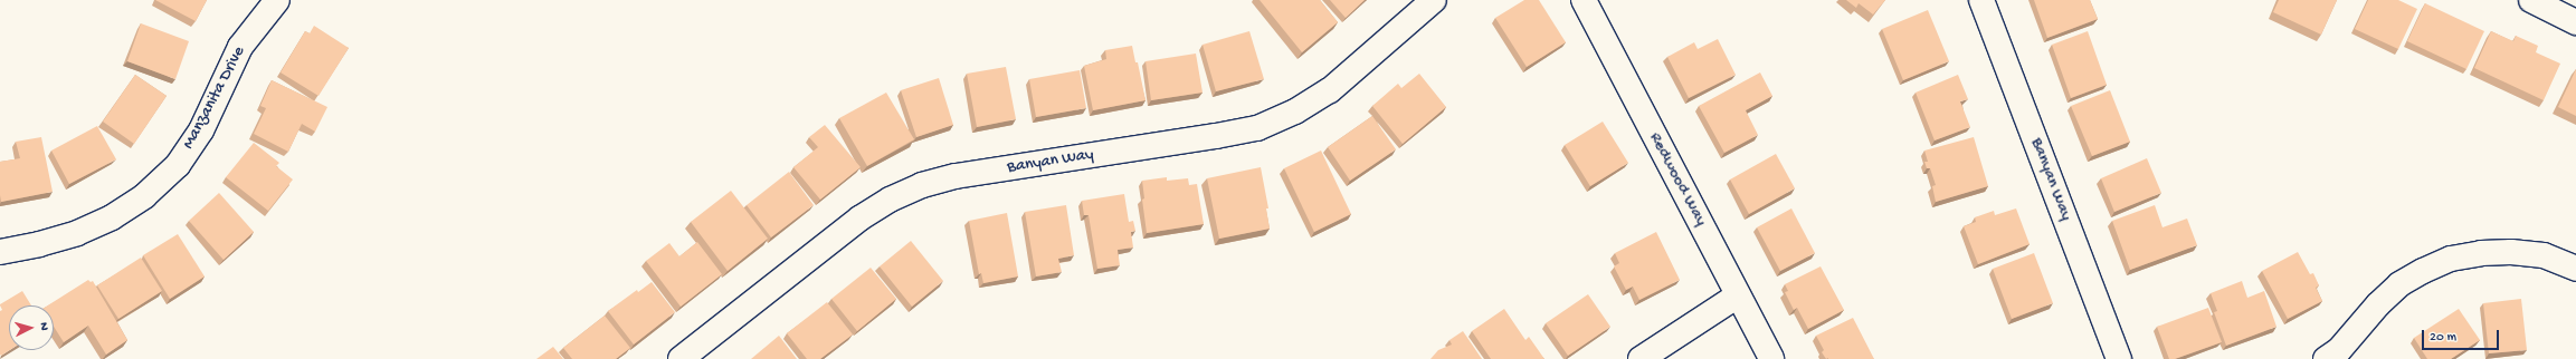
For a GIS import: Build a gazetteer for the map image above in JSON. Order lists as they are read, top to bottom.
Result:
{
  "streets": {
    "street": ["Manzanita Drive", "Banyan Way", "Redwood Way"]
  },
  "scale_bar": "20 m",
  "north": "right"
}
